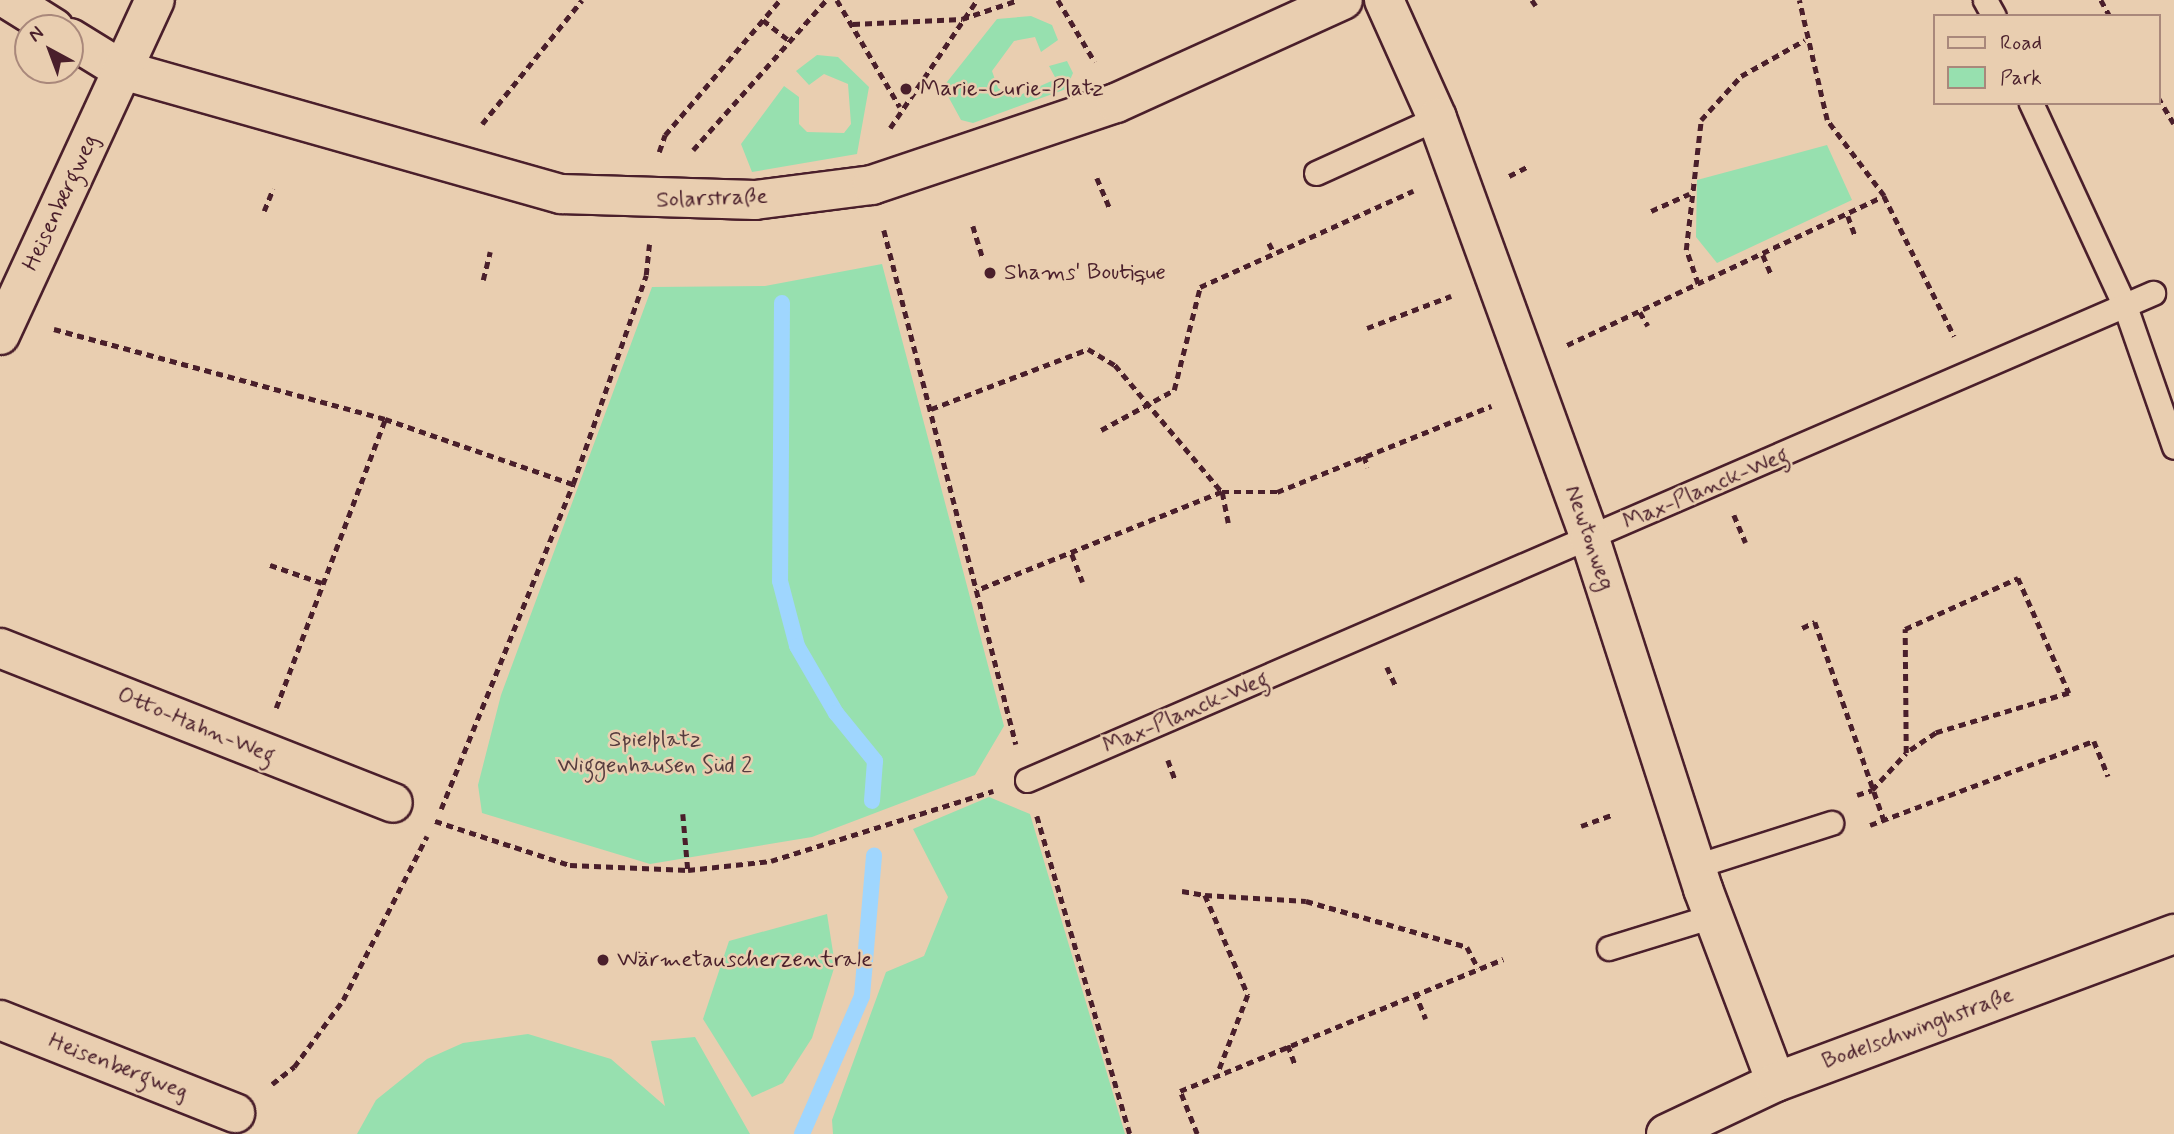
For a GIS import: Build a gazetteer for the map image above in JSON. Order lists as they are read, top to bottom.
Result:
{
  "streets": {
    "street": [
      "Solarstraße",
      "Heisenbergweg",
      "Newtonweg",
      "Otto-Hahn-Weg",
      "Bodelschwinghstraße"
    ],
    "lane": ["Max-Planck-Weg"]
  },
  "crossings": [
    ["Solarstraße", "Heisenbergweg"],
    ["Max-Planck-Weg", "Newtonweg"],
    ["Newtonweg", "Bodelschwinghstraße"]
  ],
  "parks": ["Spielplatz Wiggenhausen Süd 2"],
  "places": ["Marie-Curie-Platz", "Shams' Boutique", "Wärmetauscherzentrale"],
  "legend": ["Road", "Park"],
  "north": "top left"
}
